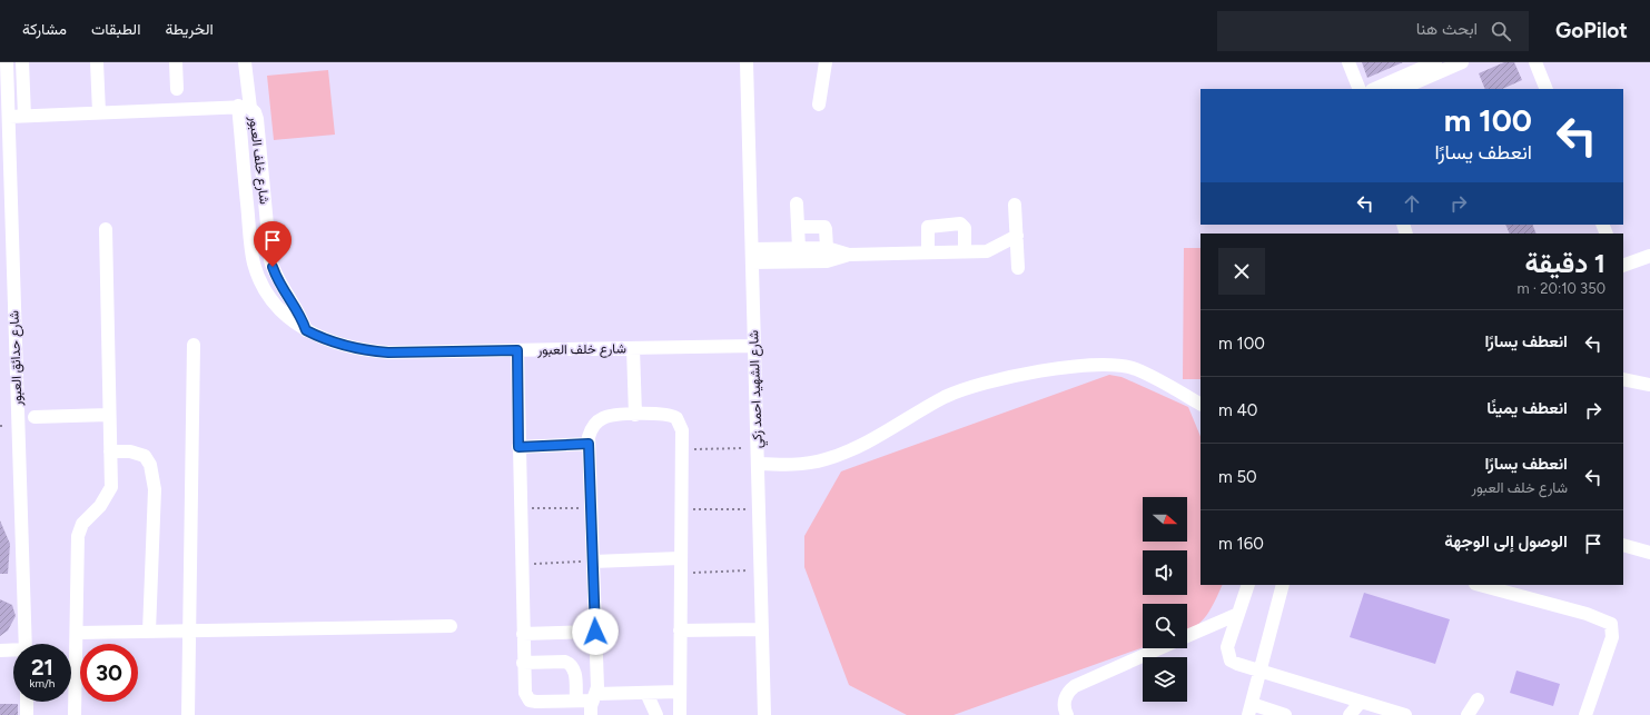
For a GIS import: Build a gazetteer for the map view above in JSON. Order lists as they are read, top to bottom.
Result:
{
  "streets": {
    "street": ["شارع خلف العبور", "شارع حدائق العبور", "شارع الشهيد احمد زكي"]
  },
  "crossings": [
    ["شارع خلف العبور", "شارع الشهيد احمد زكي"]
  ],
  "north": "right",
  "page": {
    "header": "GoPilot",
    "search": "ابحث هنا",
    "nav": ["الخريطة", "الطبقات", "مشاركة"],
    "turn": ["100 m", "انعطف يسارًا"],
    "heading": ["1 دقيقة", "350 m · 20:10"],
    "list": [
      {
        "name": "انعطف يسارًا",
        "value": "100 m"
      },
      {
        "name": "انعطف يمينًا",
        "value": "40 m"
      },
      {
        "name": "انعطف يسارًا",
        "note": "شارع خلف العبور",
        "value": "50 m"
      },
      {
        "name": "الوصول إلى الوجهة",
        "value": "160 m"
      }
    ],
    "speed": "21 km/h",
    "limit": "30"
  }
}
